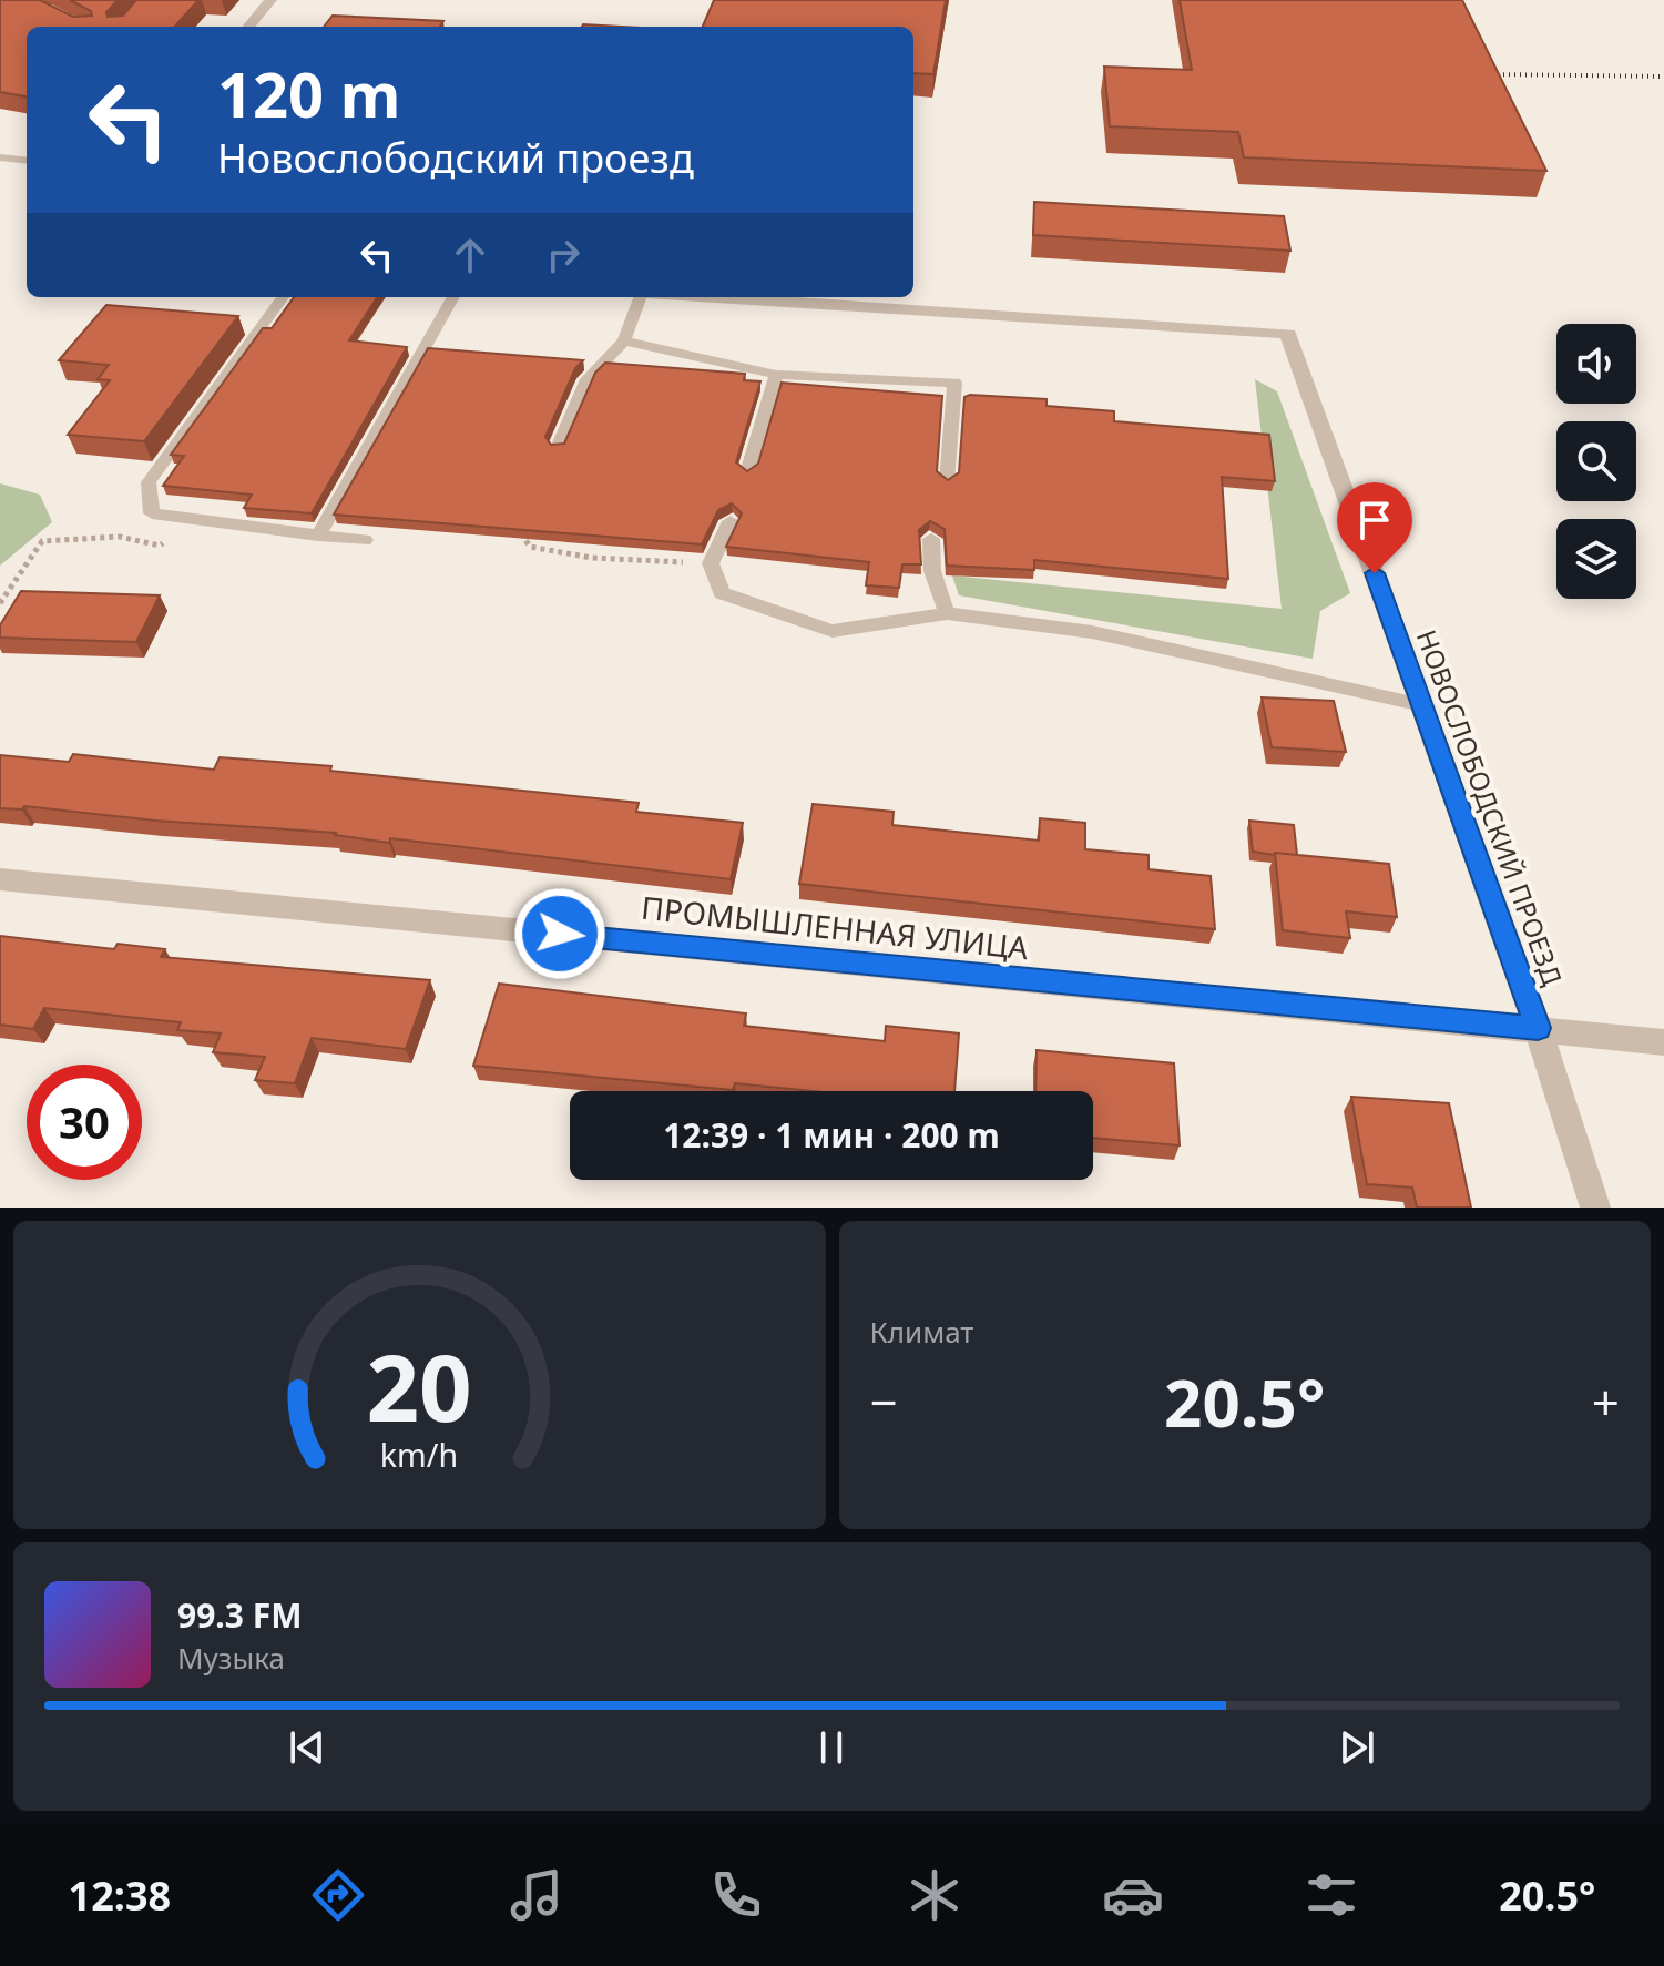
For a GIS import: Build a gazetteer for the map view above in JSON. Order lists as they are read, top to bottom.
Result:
{
  "streets": {
    "street": ["НОВОСЛОБОДСКИЙ ПРОЕЗД", "ПРОМЫШЛЕННАЯ УЛИЦА"]
  },
  "crossings": [
    ["НОВОСЛОБОДСКИЙ ПРОЕЗД", "ПРОМЫШЛЕННАЯ УЛИЦА"]
  ],
  "page": {
    "turn": ["120 m", "Новослободский проезд"],
    "limit": "30",
    "trip": "12:39 · 1 мин · 200 m",
    "tile": "Климат",
    "heat": ["−", "20.5°", "+"],
    "song": ["99.3 FM", "Музыка"],
    "tabs": ["12:38", "20.5°"],
    "gauge": ["20", "km/h"]
  }
}
